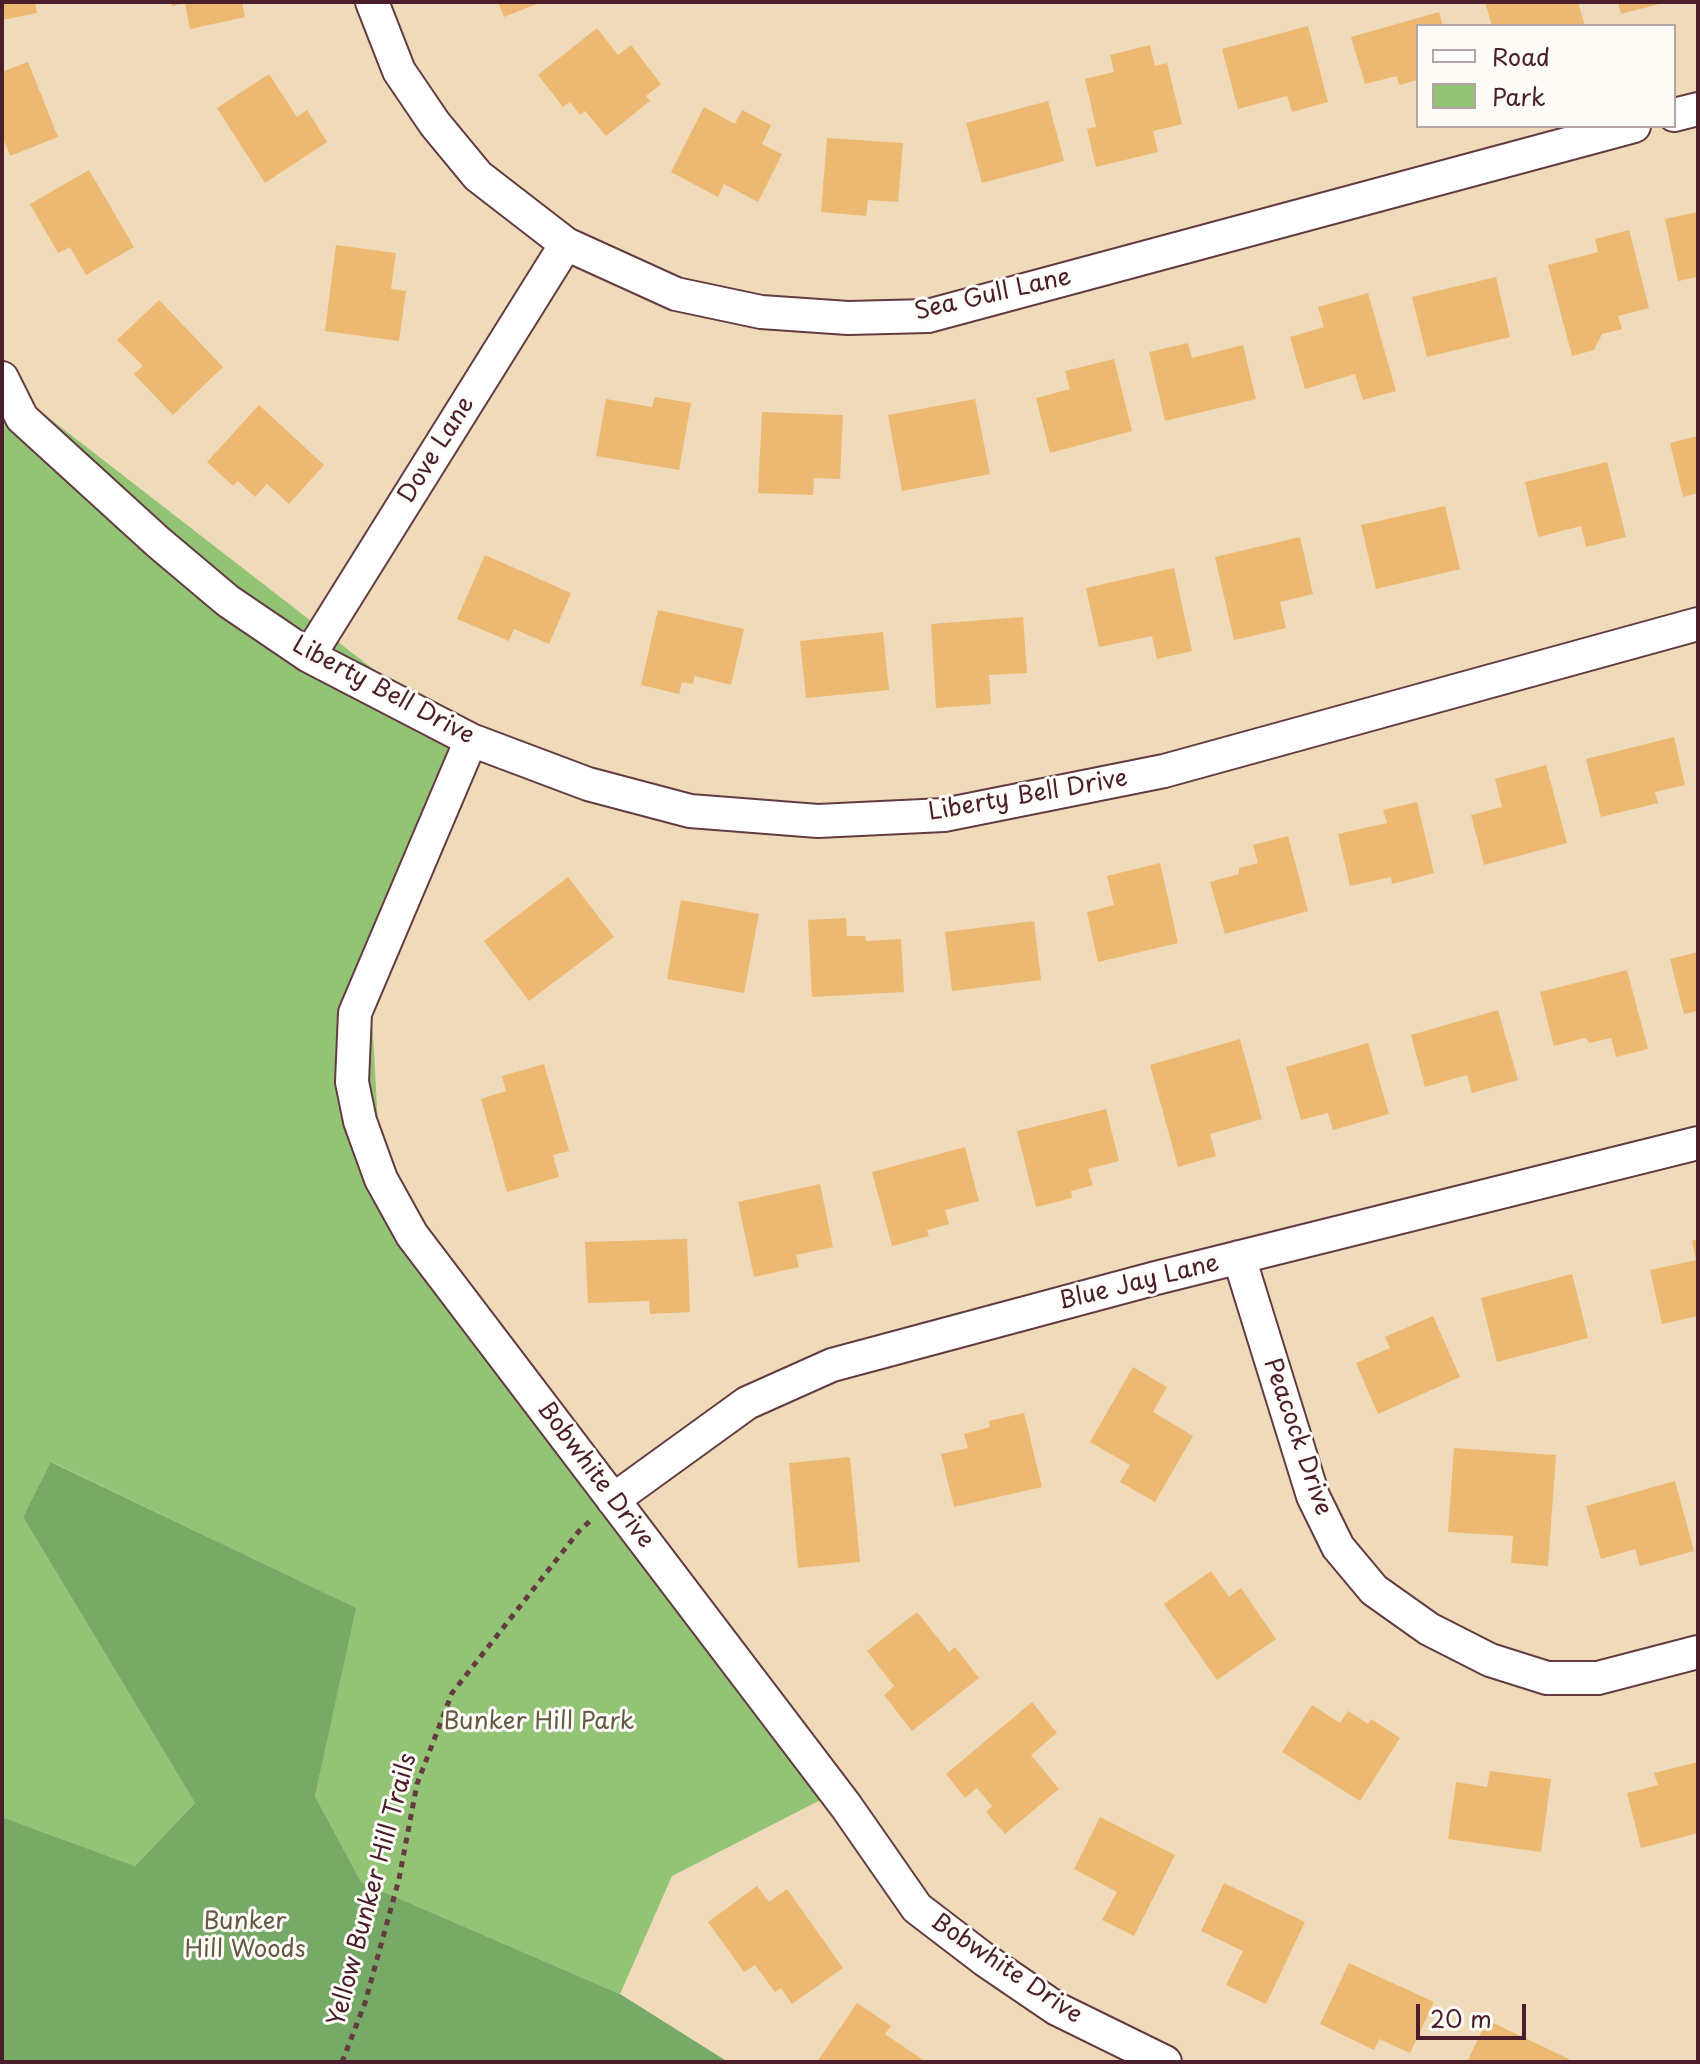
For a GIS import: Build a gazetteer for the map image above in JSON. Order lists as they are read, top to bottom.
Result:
{
  "streets": {
    "street": [
      "Sea Gull Lane",
      "Dove Lane",
      "Liberty Bell Drive",
      "Blue Jay Lane",
      "Peacock Drive",
      "Bobwhite Drive"
    ],
    "path": ["Yellow Bunker Hill Trails"]
  },
  "crossings": [
    ["Sea Gull Lane", "Dove Lane"],
    ["Dove Lane", "Liberty Bell Drive"],
    ["Liberty Bell Drive", "Bobwhite Drive"],
    ["Blue Jay Lane", "Peacock Drive"],
    ["Blue Jay Lane", "Bobwhite Drive"],
    ["Blue Jay Lane", "Yellow Bunker Hill Trails"],
    ["Bobwhite Drive", "Yellow Bunker Hill Trails"]
  ],
  "parks": ["Bunker Hill Park", "Bunker Hill Woods"],
  "legend": ["Road", "Park"],
  "scale_bar": "20 m"
}
